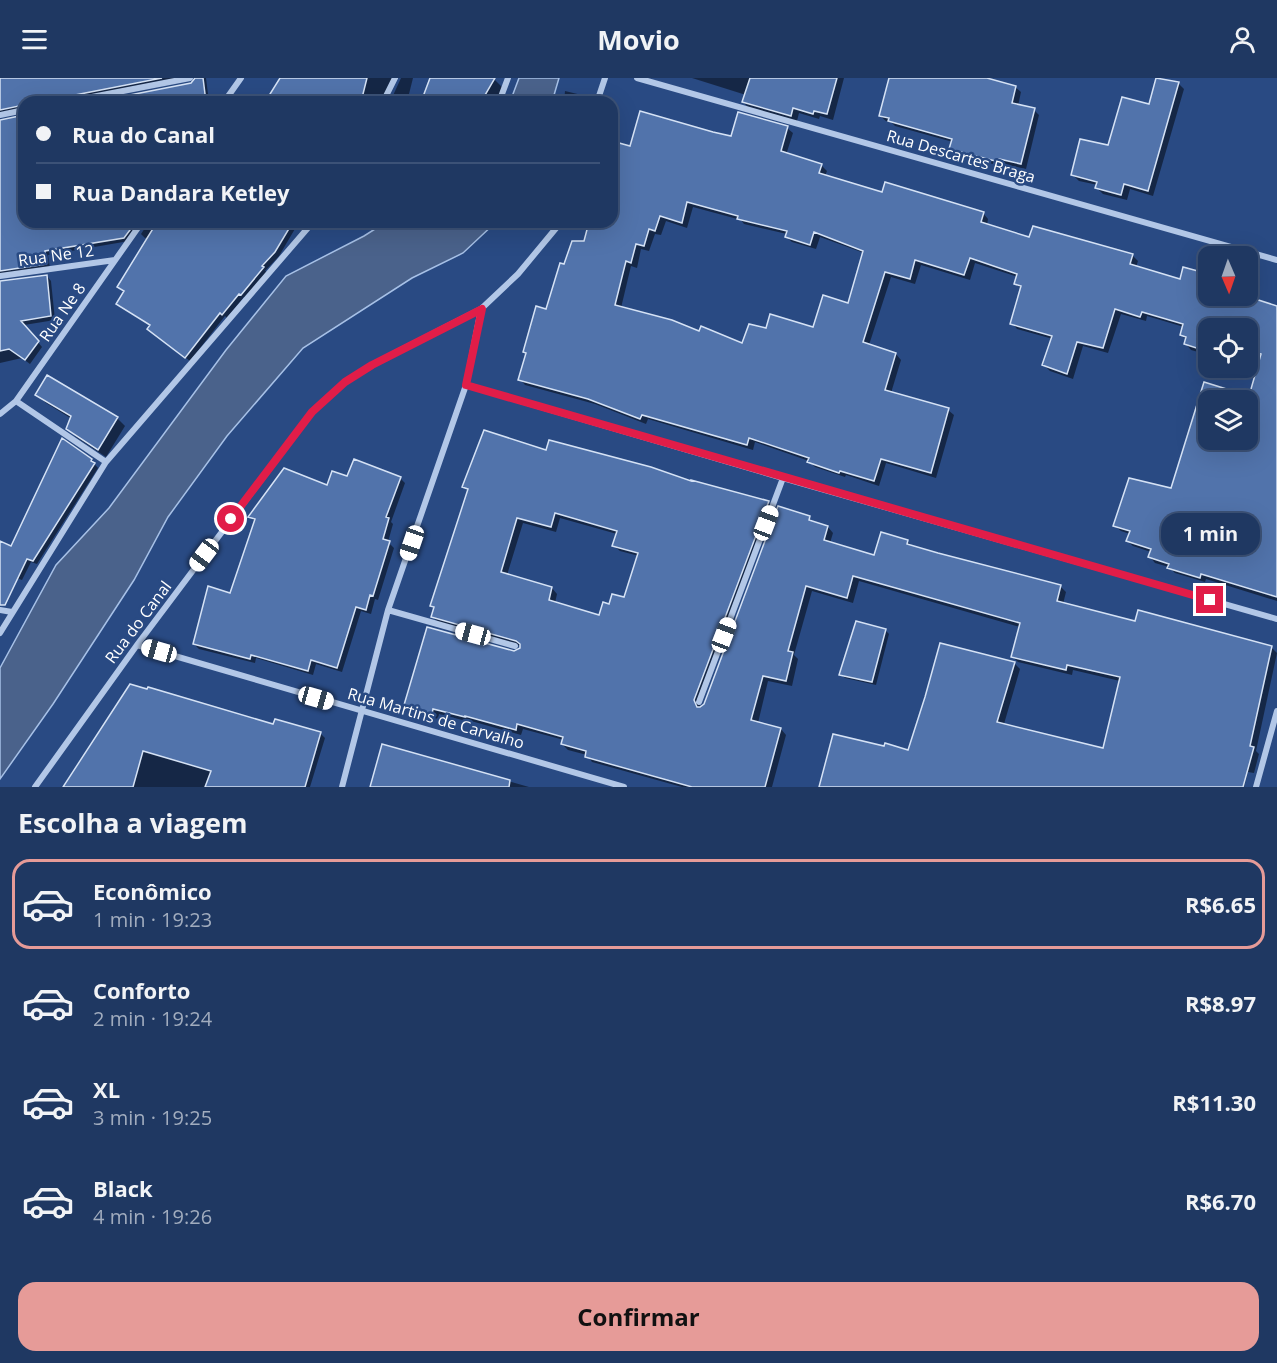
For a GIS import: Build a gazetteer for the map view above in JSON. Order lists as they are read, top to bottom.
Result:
{
  "streets": {
    "street": [
      "Rua Descartes Braga",
      "Rua Ne 12",
      "Rua Ne 8",
      "Rua do Canal",
      "Rua Martins de Carvalho"
    ]
  },
  "crossings": [
    ["Rua Ne 12", "Rua Ne 8"],
    ["Rua do Canal", "Rua Martins de Carvalho"]
  ],
  "north": "bottom",
  "page": {
    "header": "Movio",
    "banner": ["Rua do Canal", "Rua Dandara Ketley"],
    "bubble": "1 min",
    "heading": "Escolha a viagem",
    "list": [
      {
        "name": "Econômico",
        "note": "1 min · 19:23",
        "value": "R$6.65"
      },
      {
        "name": "Conforto",
        "note": "2 min · 19:24",
        "value": "R$8.97"
      },
      {
        "name": "XL",
        "note": "3 min · 19:25",
        "value": "R$11.30"
      },
      {
        "name": "Black",
        "note": "4 min · 19:26",
        "value": "R$6.70"
      }
    ],
    "buttons": "Confirmar"
  }
}
